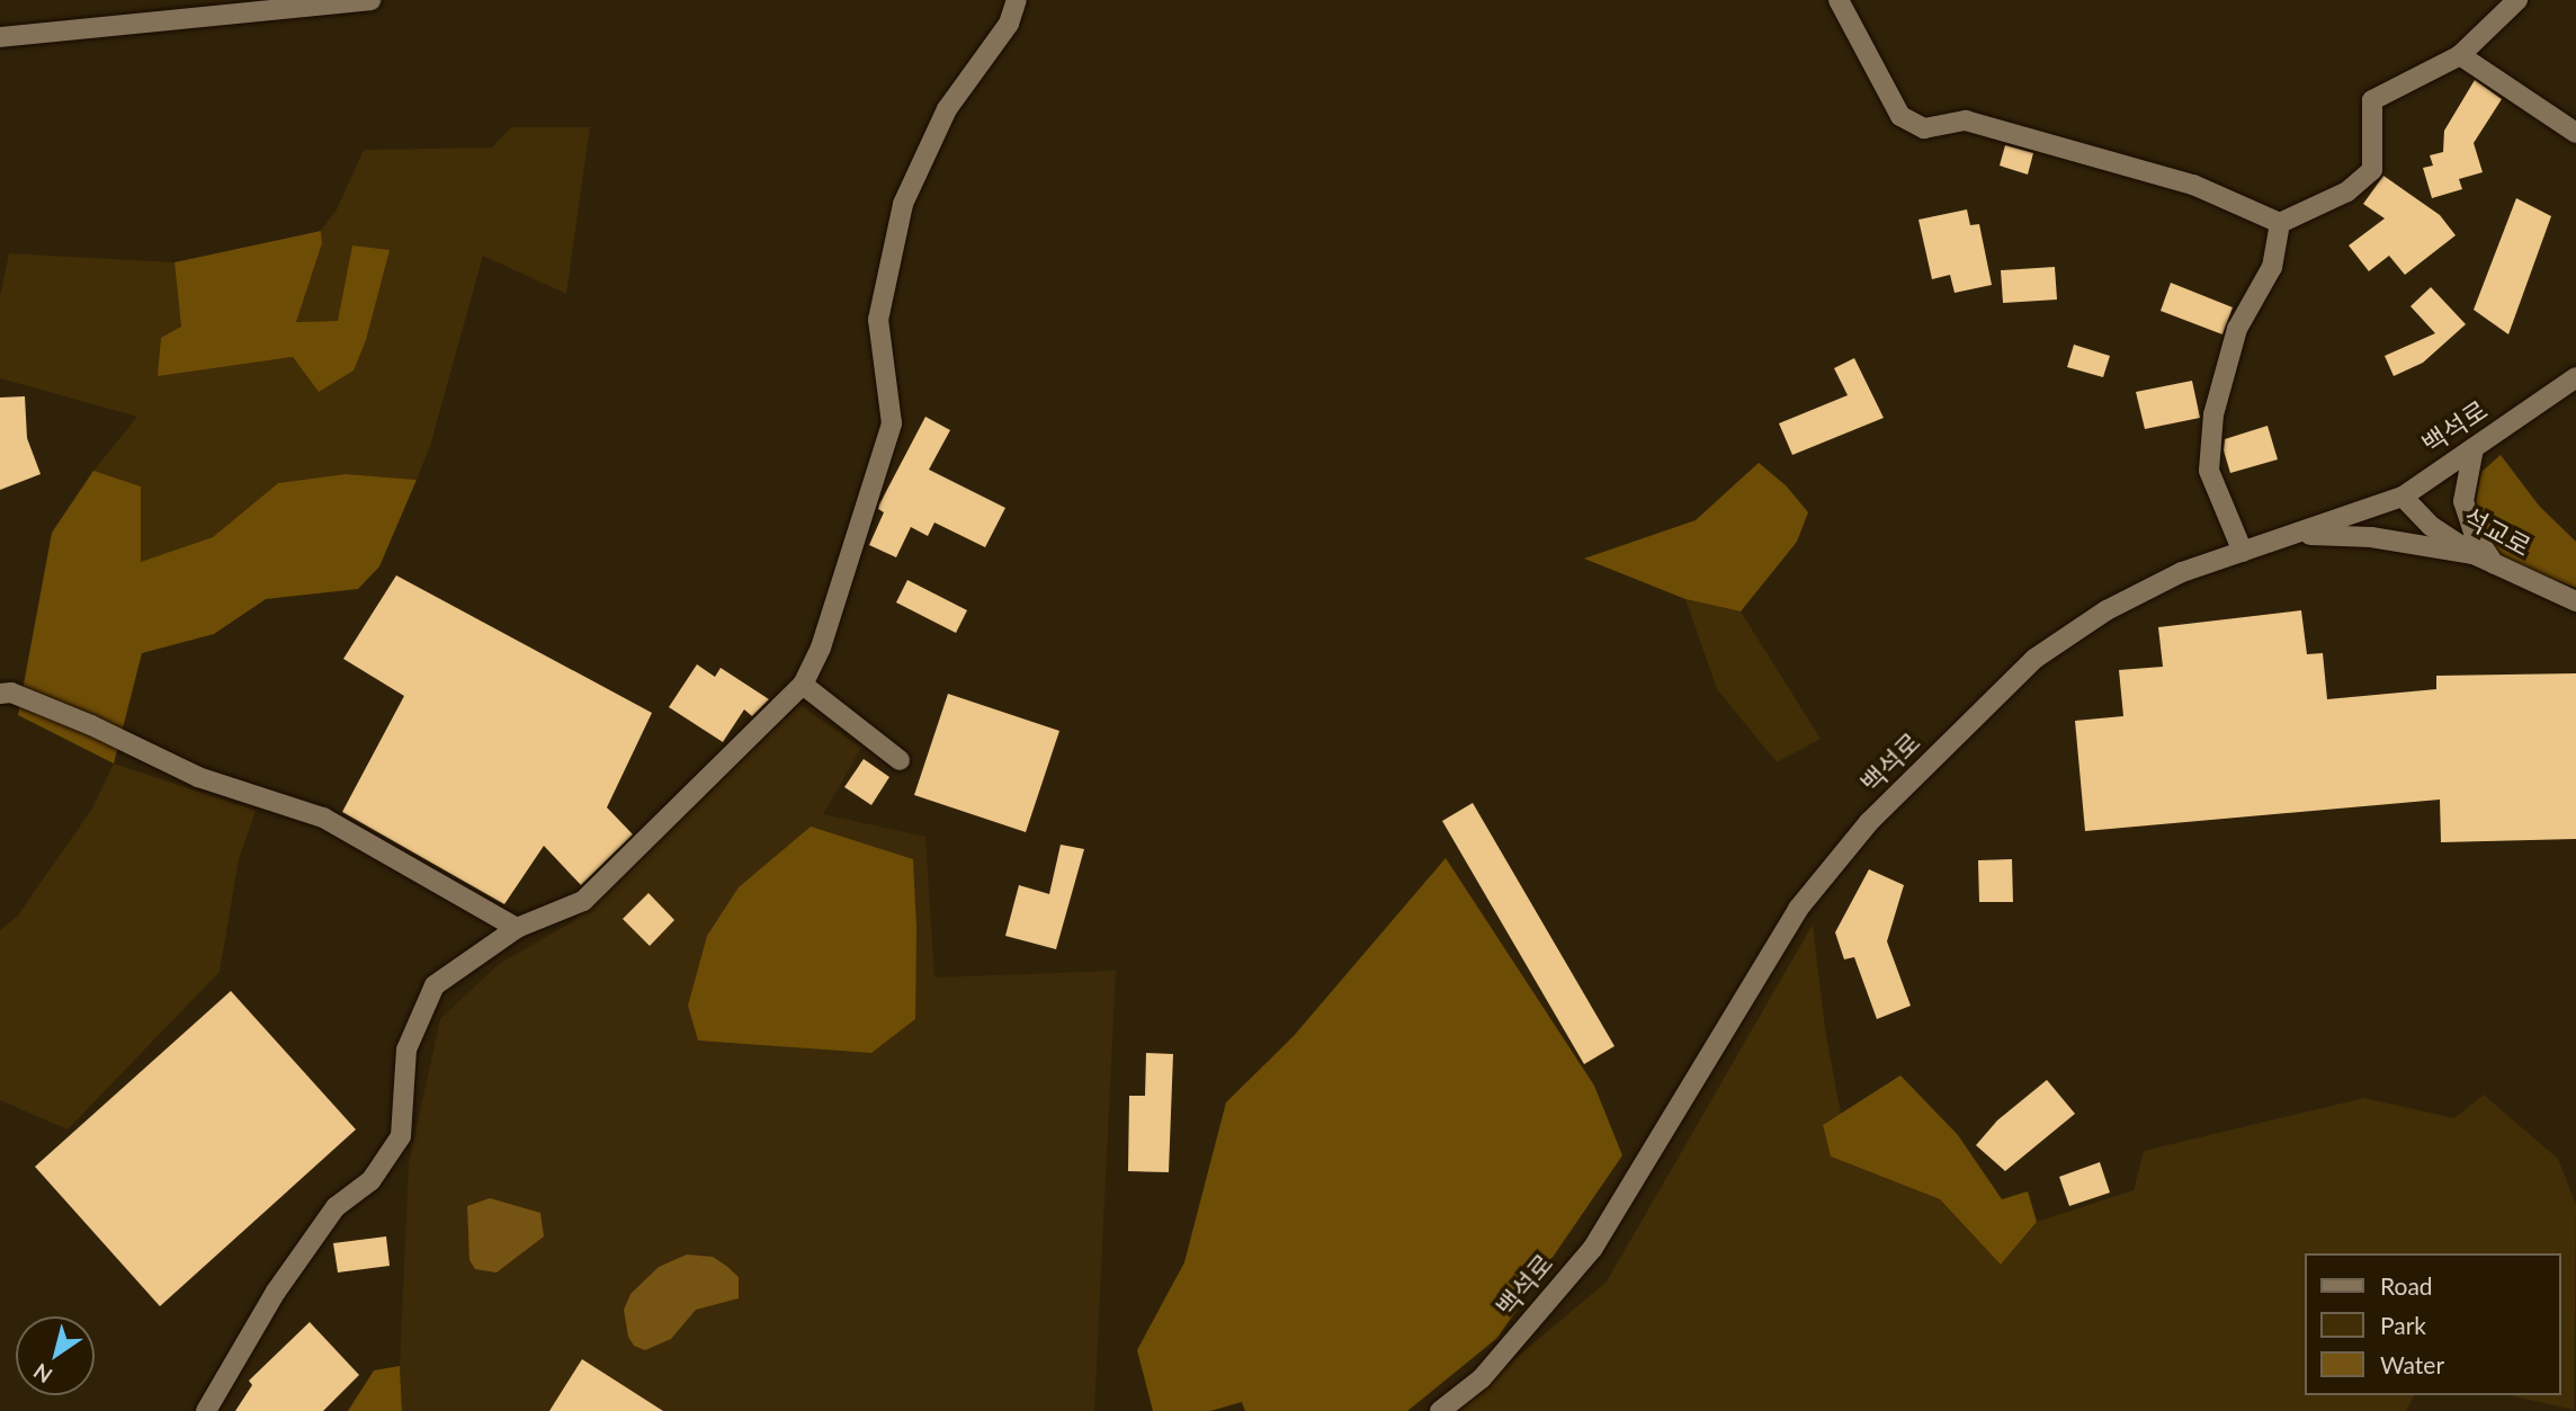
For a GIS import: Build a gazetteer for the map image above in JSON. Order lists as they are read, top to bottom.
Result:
{
  "streets": {
    "street": ["백석로", "석교로"]
  },
  "crossings": [
    ["백석로", "석교로"]
  ],
  "legend": ["Road", "Park", "Water"],
  "north": "bottom left"
}
